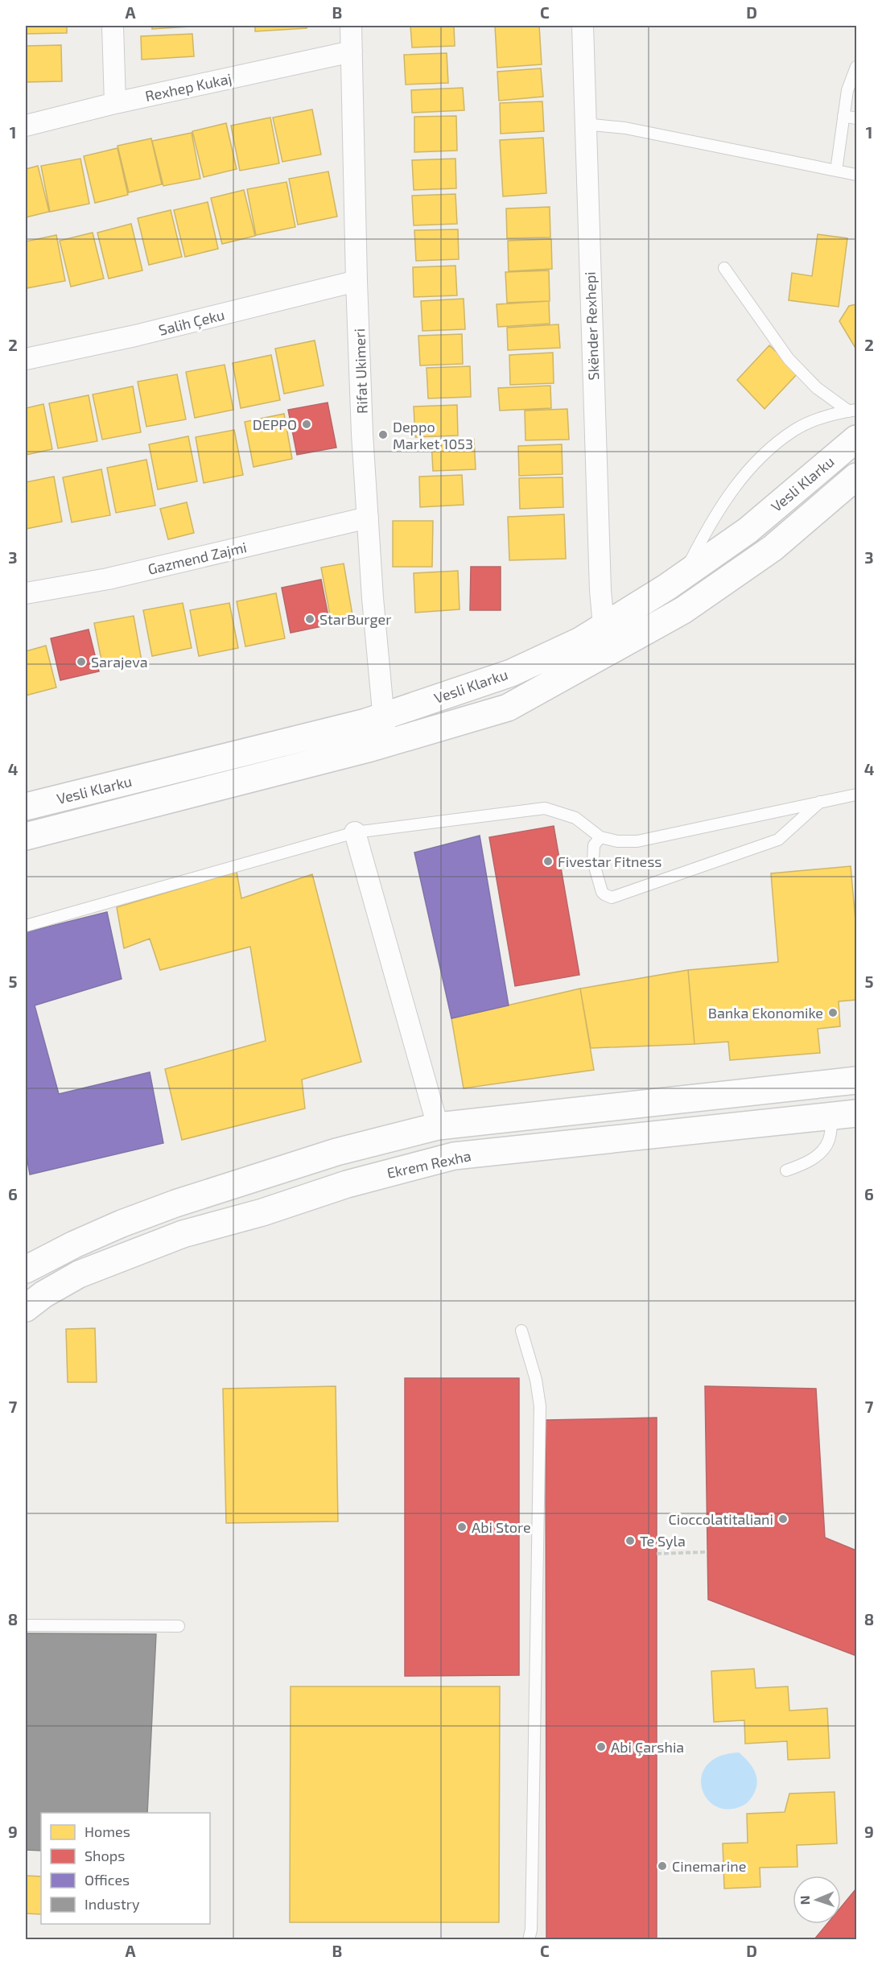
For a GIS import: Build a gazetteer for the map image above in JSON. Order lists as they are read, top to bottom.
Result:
{
  "streets": {
    "main road": ["Vesli Klarku", "Ekrem Rexha"],
    "street": [
      "Rexhep Kukaj",
      "Salih Çeku",
      "Skënder Rexhepi",
      "Rifat Ukimeri",
      "Gazmend Zajmi"
    ]
  },
  "crossings": [
    ["Rexhep Kukaj", "Rifat Ukimeri"],
    ["Salih Çeku", "Rifat Ukimeri"],
    ["Skënder Rexhepi", "Vesli Klarku"],
    ["Rifat Ukimeri", "Vesli Klarku"],
    ["Rifat Ukimeri", "Gazmend Zajmi"]
  ],
  "places": [
    "DEPPO",
    "Deppo Market 1053",
    "StarBurger",
    "Sarajeva",
    "Fivestar Fitness",
    "Banka Ekonomike",
    "Cioccolatitaliani",
    "Abi Store",
    "Te Syla",
    "Abi Çarshia",
    "Cinemarine"
  ],
  "legend": [
    "Homes",
    "Shops",
    "Offices",
    "Industry"
  ],
  "north": "left",
  "grid": {
    "columns": [
      "A",
      "B",
      "C",
      "D"
    ],
    "rows": [
      "1",
      "2",
      "3",
      "4",
      "5",
      "6",
      "7",
      "8",
      "9"
    ]
  }
}
